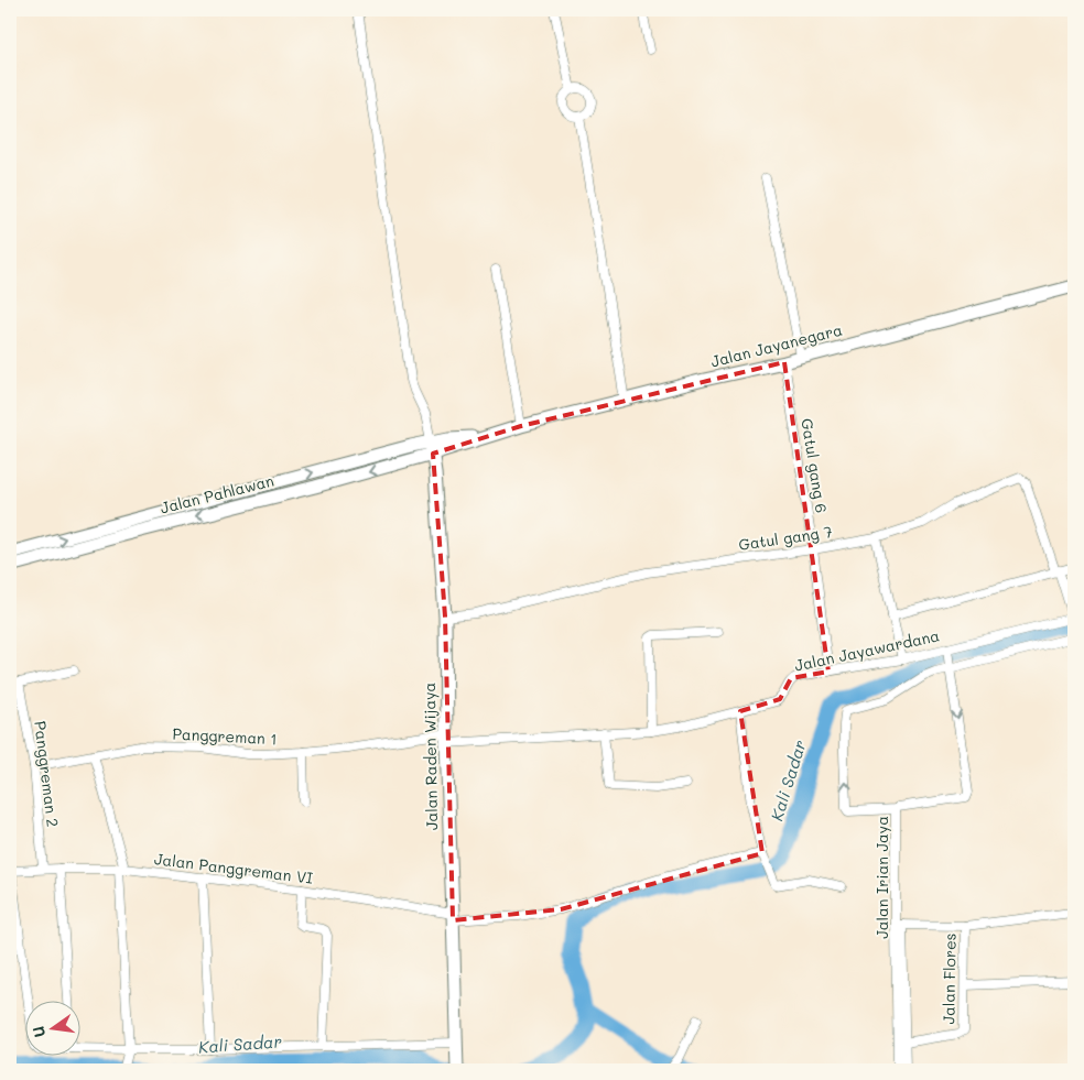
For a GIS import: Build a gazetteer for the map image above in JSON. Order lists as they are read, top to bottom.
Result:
{
  "streets": {
    "main road": ["Jalan Jayanegara", "Jalan Pahlawan", "Jalan Raden Wijaya"],
    "street": [
      "Gatul gang 6",
      "Gatul gang 7",
      "Jalan Jayawardana",
      "Panggreman 1",
      "Panggreman 2",
      "Jalan Panggreman VI",
      "Jalan Irian Jaya",
      "Jalan Flores"
    ]
  },
  "crossings": [
    ["Jalan Jayanegara", "Gatul gang 6"],
    ["Jalan Jayanegara", "Jalan Pahlawan"],
    ["Jalan Jayanegara", "Jalan Raden Wijaya"],
    ["Gatul gang 6", "Gatul gang 7"],
    ["Gatul gang 6", "Jalan Jayawardana"],
    ["Jalan Pahlawan", "Jalan Raden Wijaya"],
    ["Gatul gang 7", "Jalan Raden Wijaya"],
    ["Jalan Jayawardana", "Panggreman 1"],
    ["Jalan Jayawardana", "Jalan Raden Wijaya"],
    ["Jalan Jayawardana", "Jalan Irian Jaya"],
    ["Panggreman 1", "Jalan Raden Wijaya"],
    ["Panggreman 1", "Panggreman 2"],
    ["Jalan Raden Wijaya", "Jalan Panggreman VI"],
    ["Panggreman 2", "Jalan Panggreman VI"],
    ["Jalan Irian Jaya", "Jalan Flores"]
  ],
  "water": ["Kali Sadar"],
  "north": "left"
}
